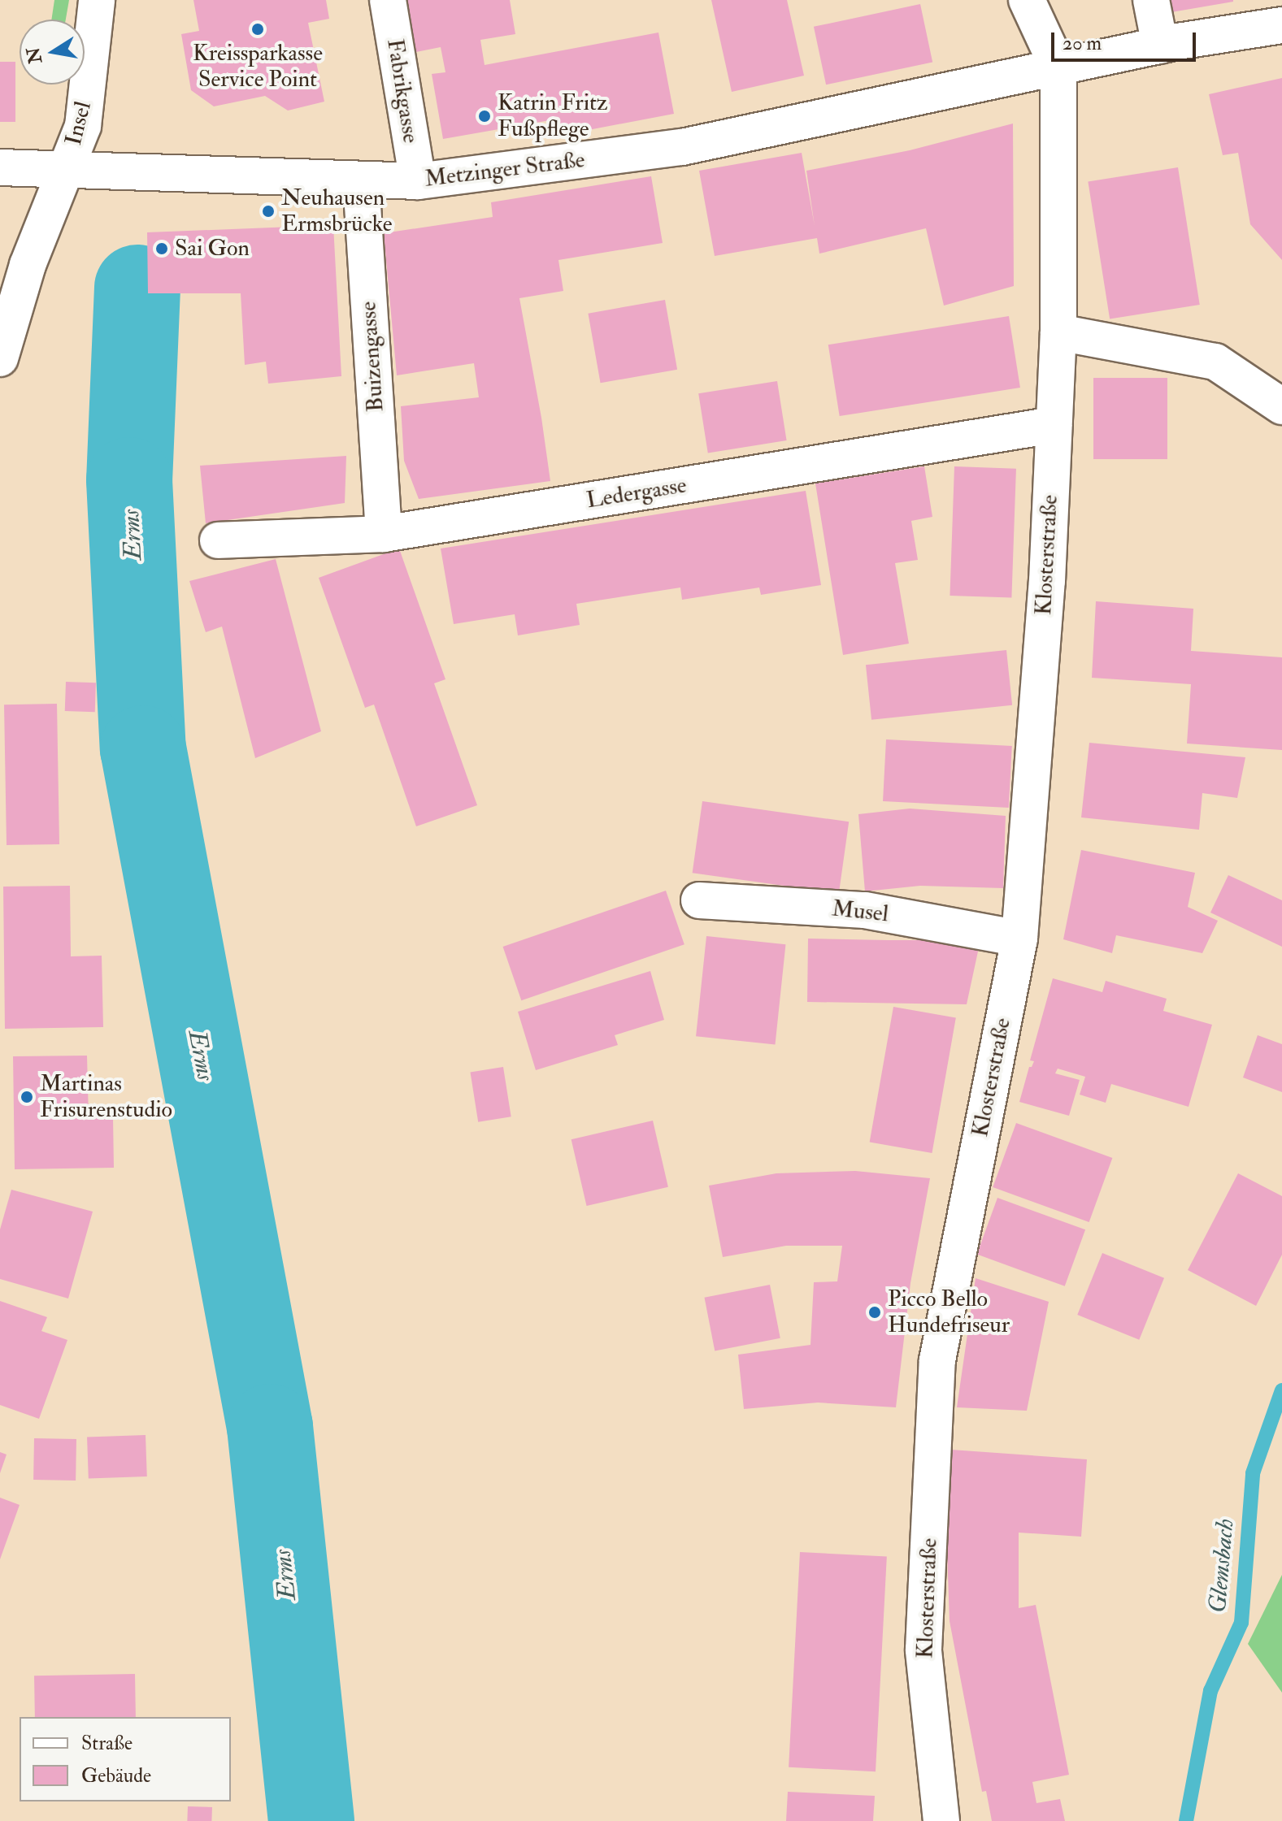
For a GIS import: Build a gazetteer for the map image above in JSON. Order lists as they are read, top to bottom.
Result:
{
  "streets": {
    "street": [
      "Fabrikgasse",
      "Insel",
      "Metzinger Straße",
      "Buizengasse",
      "Ledergasse",
      "Klosterstraße",
      "Musel"
    ]
  },
  "crossings": [
    ["Fabrikgasse", "Metzinger Straße"],
    ["Insel", "Metzinger Straße"],
    ["Metzinger Straße", "Buizengasse"],
    ["Metzinger Straße", "Klosterstraße"],
    ["Buizengasse", "Ledergasse"],
    ["Ledergasse", "Klosterstraße"],
    ["Klosterstraße", "Musel"]
  ],
  "water": ["Erms", "Glemsbach"],
  "places": [
    "Kreissparkasse Service Point",
    "Katrin Fritz Fußpflege",
    "Neuhausen Ermsbrücke",
    "Sai Gon",
    "Martinas Frisurenstudio",
    "Picco Bello Hundefriseur"
  ],
  "legend": ["Straße", "Gebäude"],
  "scale_bar": "20 m",
  "north": "left"
}
